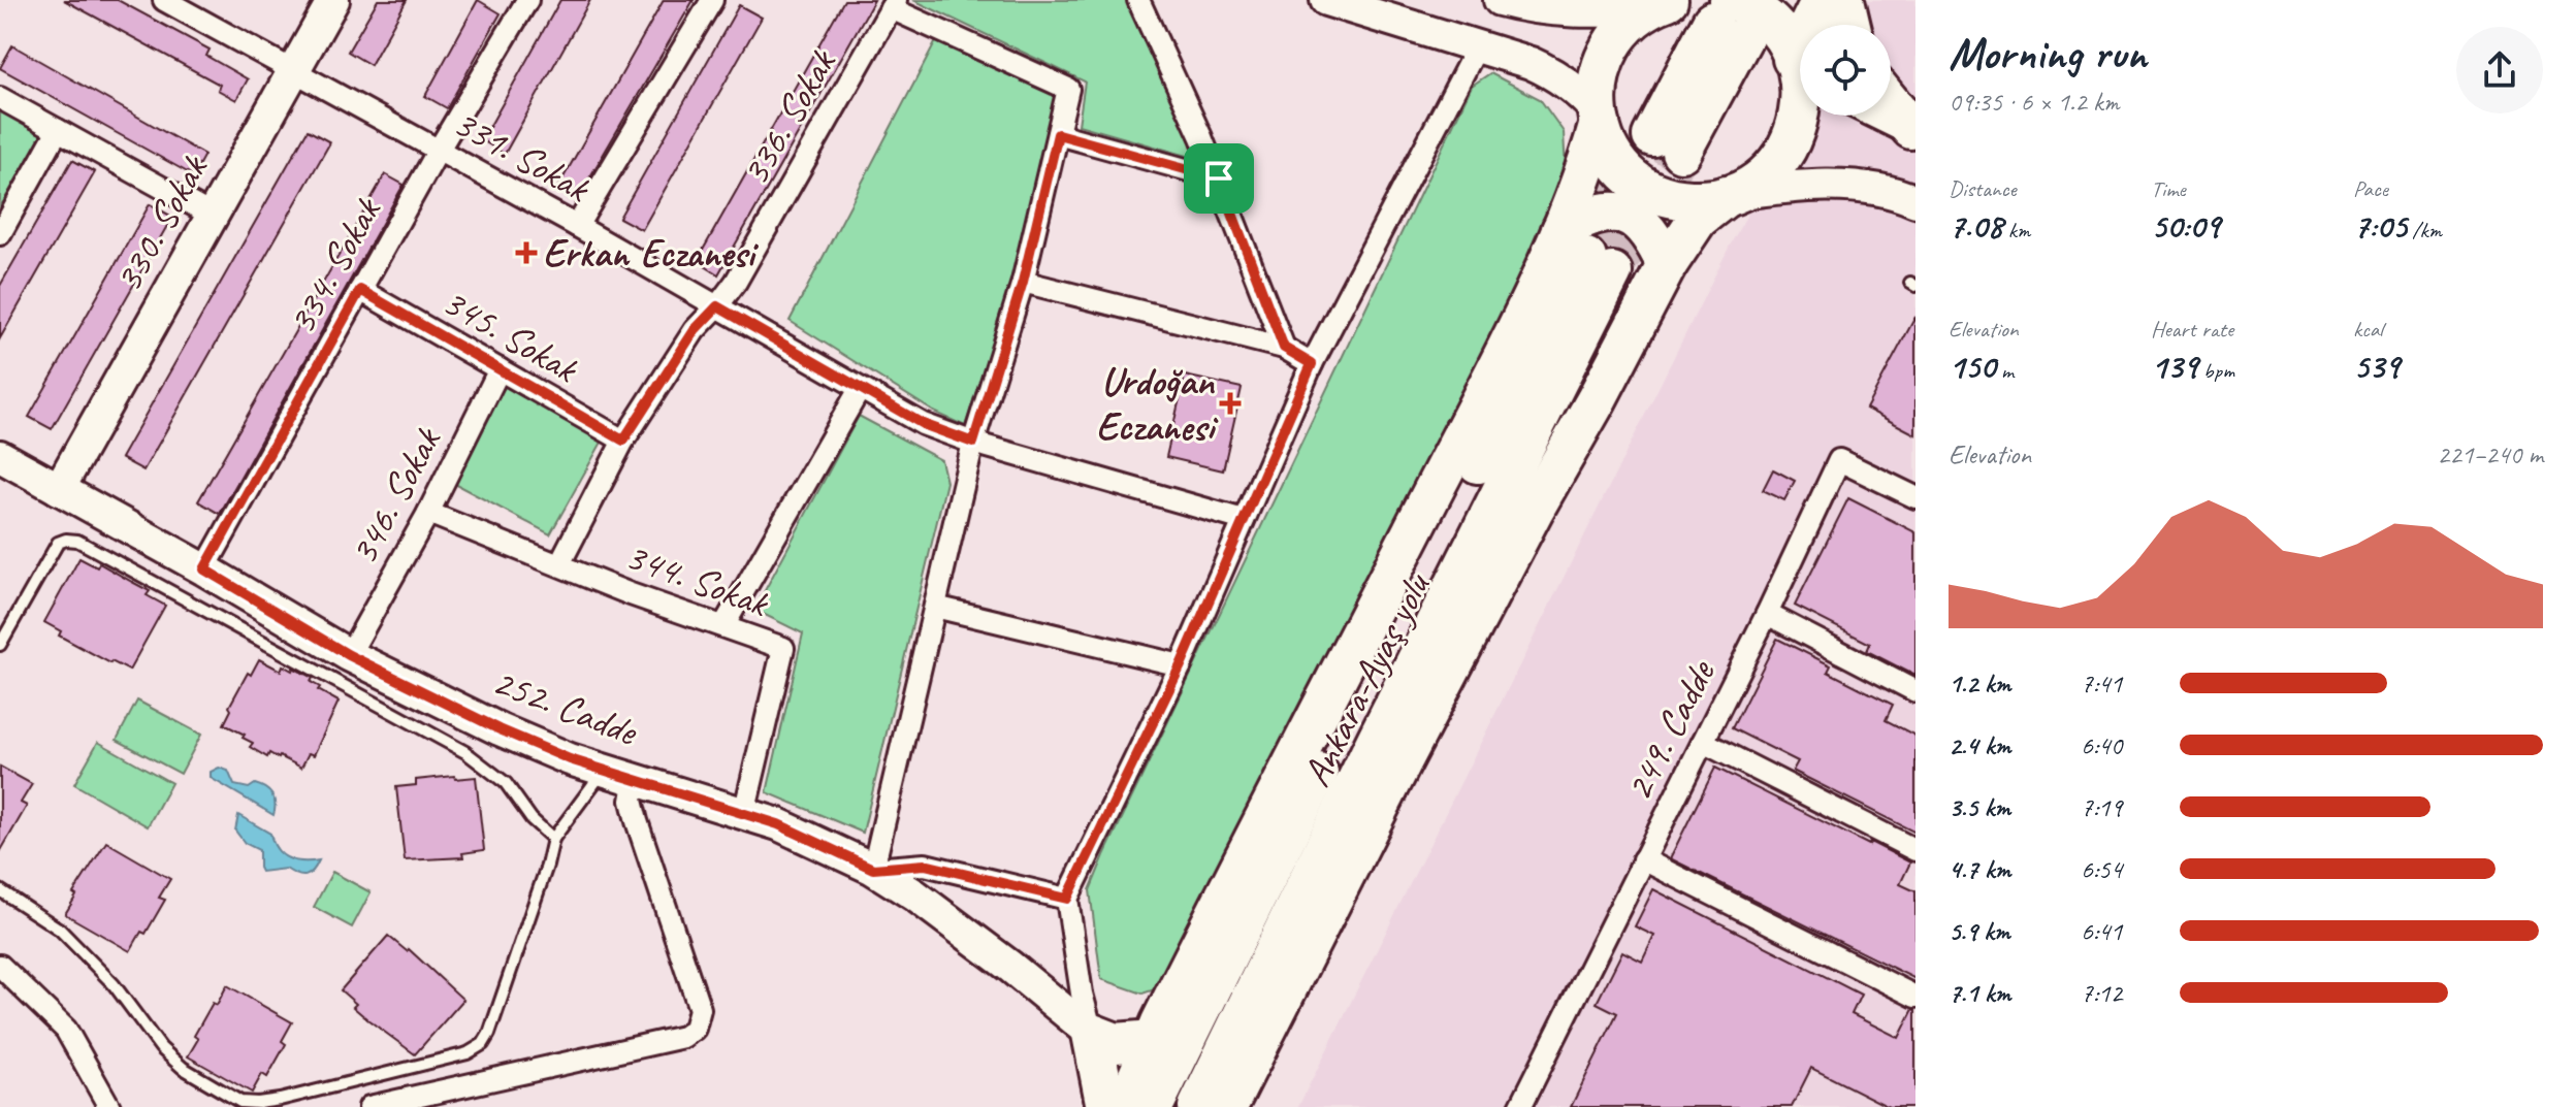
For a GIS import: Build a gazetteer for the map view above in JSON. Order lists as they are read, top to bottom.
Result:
{
  "streets": {
    "highway": ["Ankara-Ayaş yolu"],
    "main road": ["330. Sokak", "252. Cadde"],
    "street": [
      "336. Sokak",
      "331. Sokak",
      "334. Sokak",
      "345. Sokak",
      "346. Sokak",
      "344. Sokak",
      "249. Cadde"
    ]
  },
  "crossings": [
    ["336. Sokak", "331. Sokak"],
    ["336. Sokak", "345. Sokak"],
    ["336. Sokak", "344. Sokak"],
    ["331. Sokak", "330. Sokak"],
    ["331. Sokak", "334. Sokak"],
    ["330. Sokak", "252. Cadde"],
    ["334. Sokak", "345. Sokak"],
    ["334. Sokak", "252. Cadde"],
    ["345. Sokak", "346. Sokak"],
    ["346. Sokak", "344. Sokak"],
    ["346. Sokak", "252. Cadde"],
    ["344. Sokak", "252. Cadde"]
  ],
  "places": {
    "health": ["Erkan Eczanesi", "Urdoğan Eczanesi"]
  },
  "page": {
    "heading": ["Morning run", "09:35 · 6 × 1.2 km"],
    "stats": [
      ["Distance", "7.08 km"],
      ["Time", "50:09"],
      ["Pace", "7:05 /km"],
      ["Elevation", "150 m"],
      ["Heart rate", "139 bpm"],
      ["kcal", "539"]
    ],
    "chart": ["Elevation", "221–240 m"],
    "list": [
      {
        "name": "1.2 km",
        "note": "7:41"
      },
      {
        "name": "2.4 km",
        "note": "6:40"
      },
      {
        "name": "3.5 km",
        "note": "7:19"
      },
      {
        "name": "4.7 km",
        "note": "6:54"
      },
      {
        "name": "5.9 km",
        "note": "6:41"
      },
      {
        "name": "7.1 km",
        "note": "7:12"
      }
    ]
  }
}
